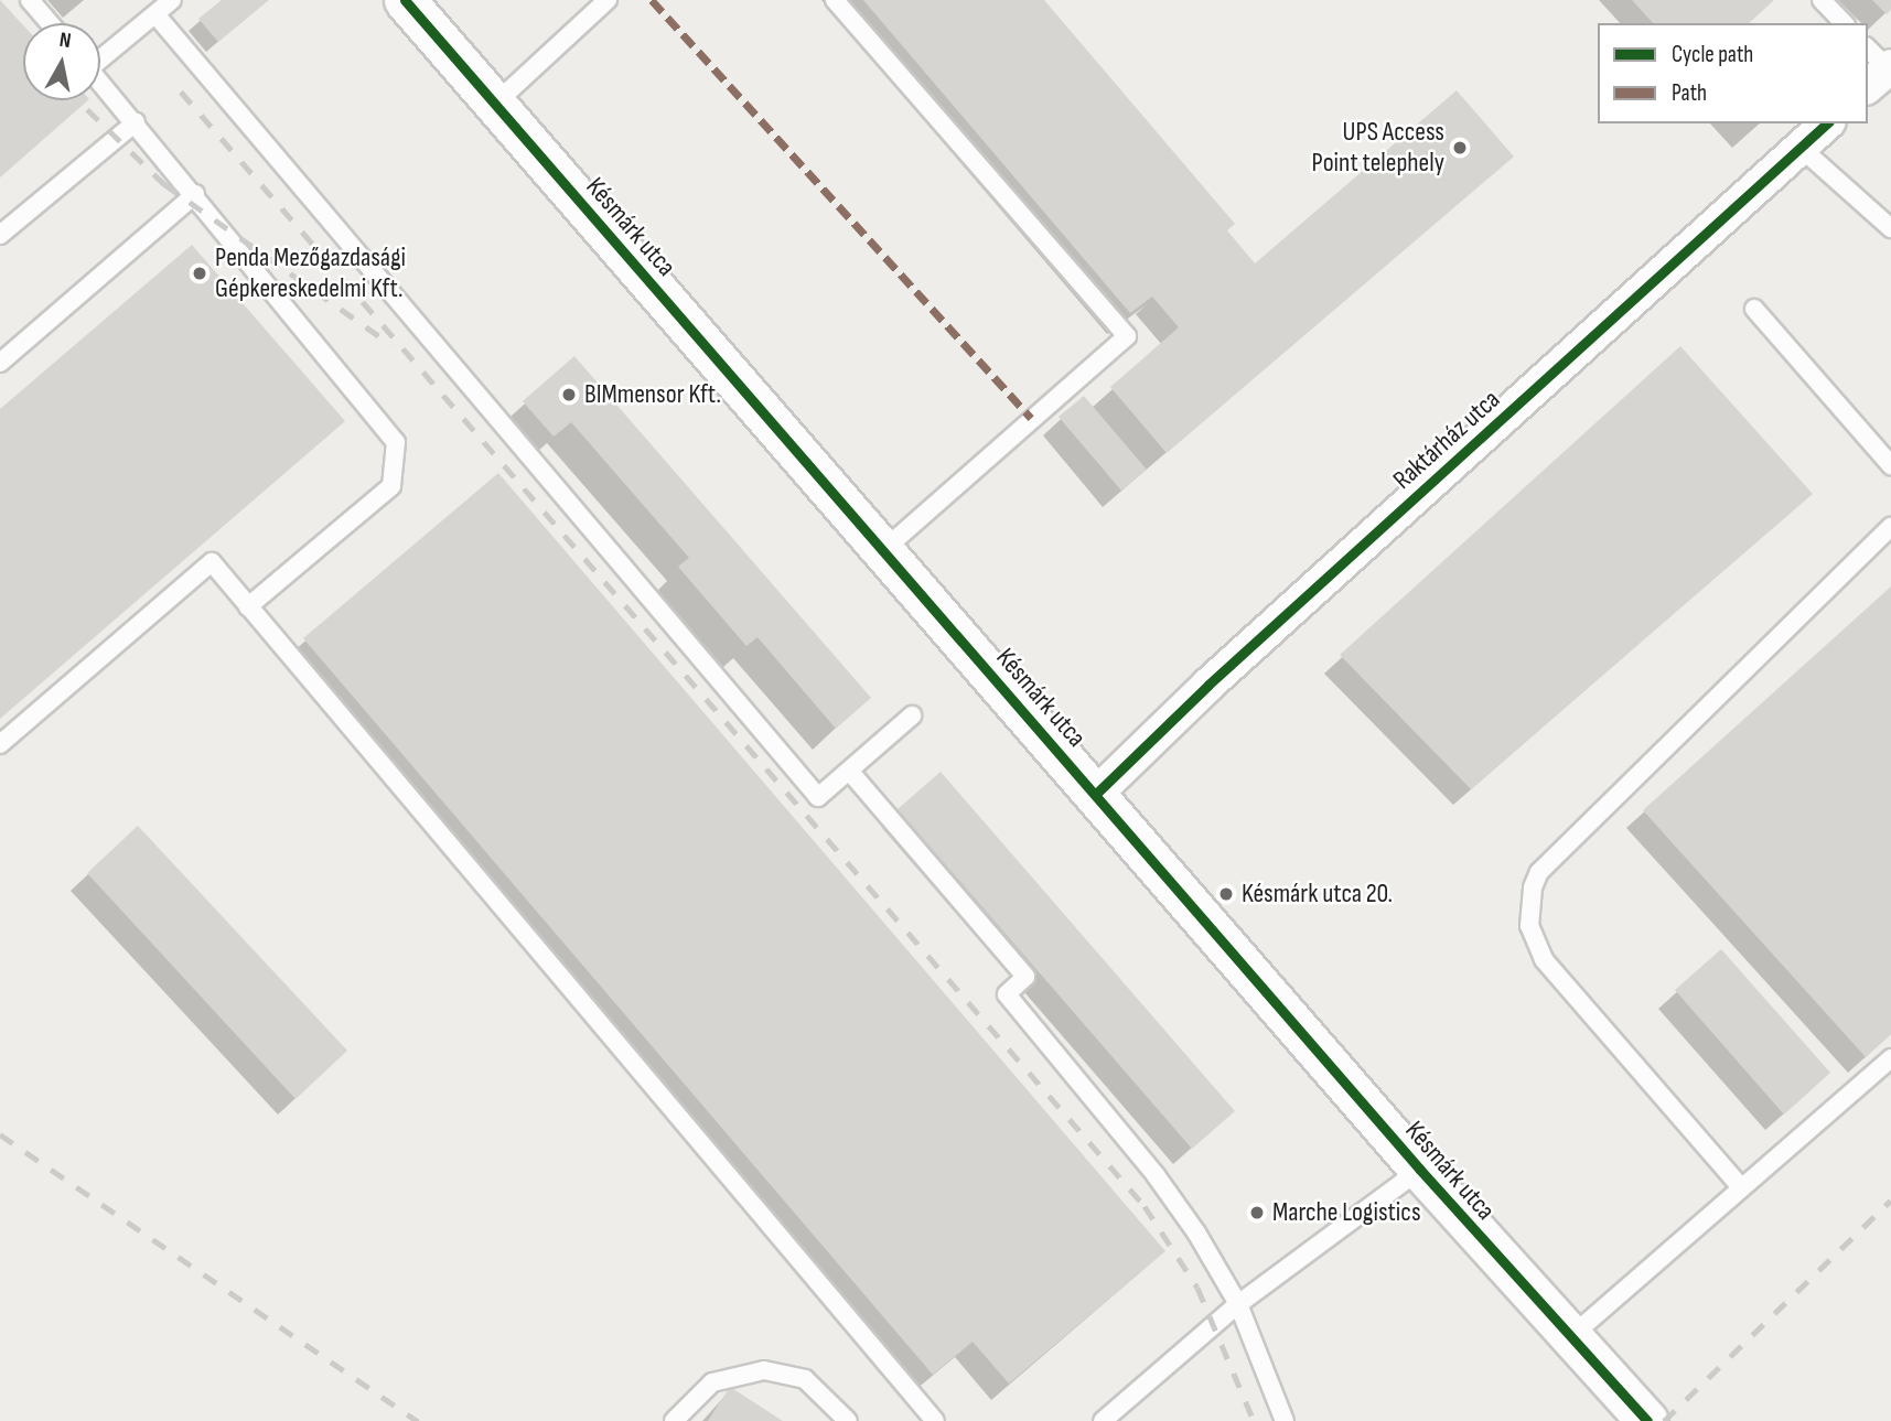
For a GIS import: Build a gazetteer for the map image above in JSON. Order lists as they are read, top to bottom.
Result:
{
  "streets": {
    "street": ["Késmárk utca", "Raktárház utca"]
  },
  "crossings": [
    ["Késmárk utca", "Raktárház utca"]
  ],
  "places": [
    "UPS Access Point telephely",
    "Penda Mezőgazdasági Gépkereskedelmi Kft.",
    "BIMmensor Kft.",
    "Késmárk utca 20.",
    "Marche Logistics"
  ],
  "legend": ["Cycle path", "Path"],
  "north": "top"
}
